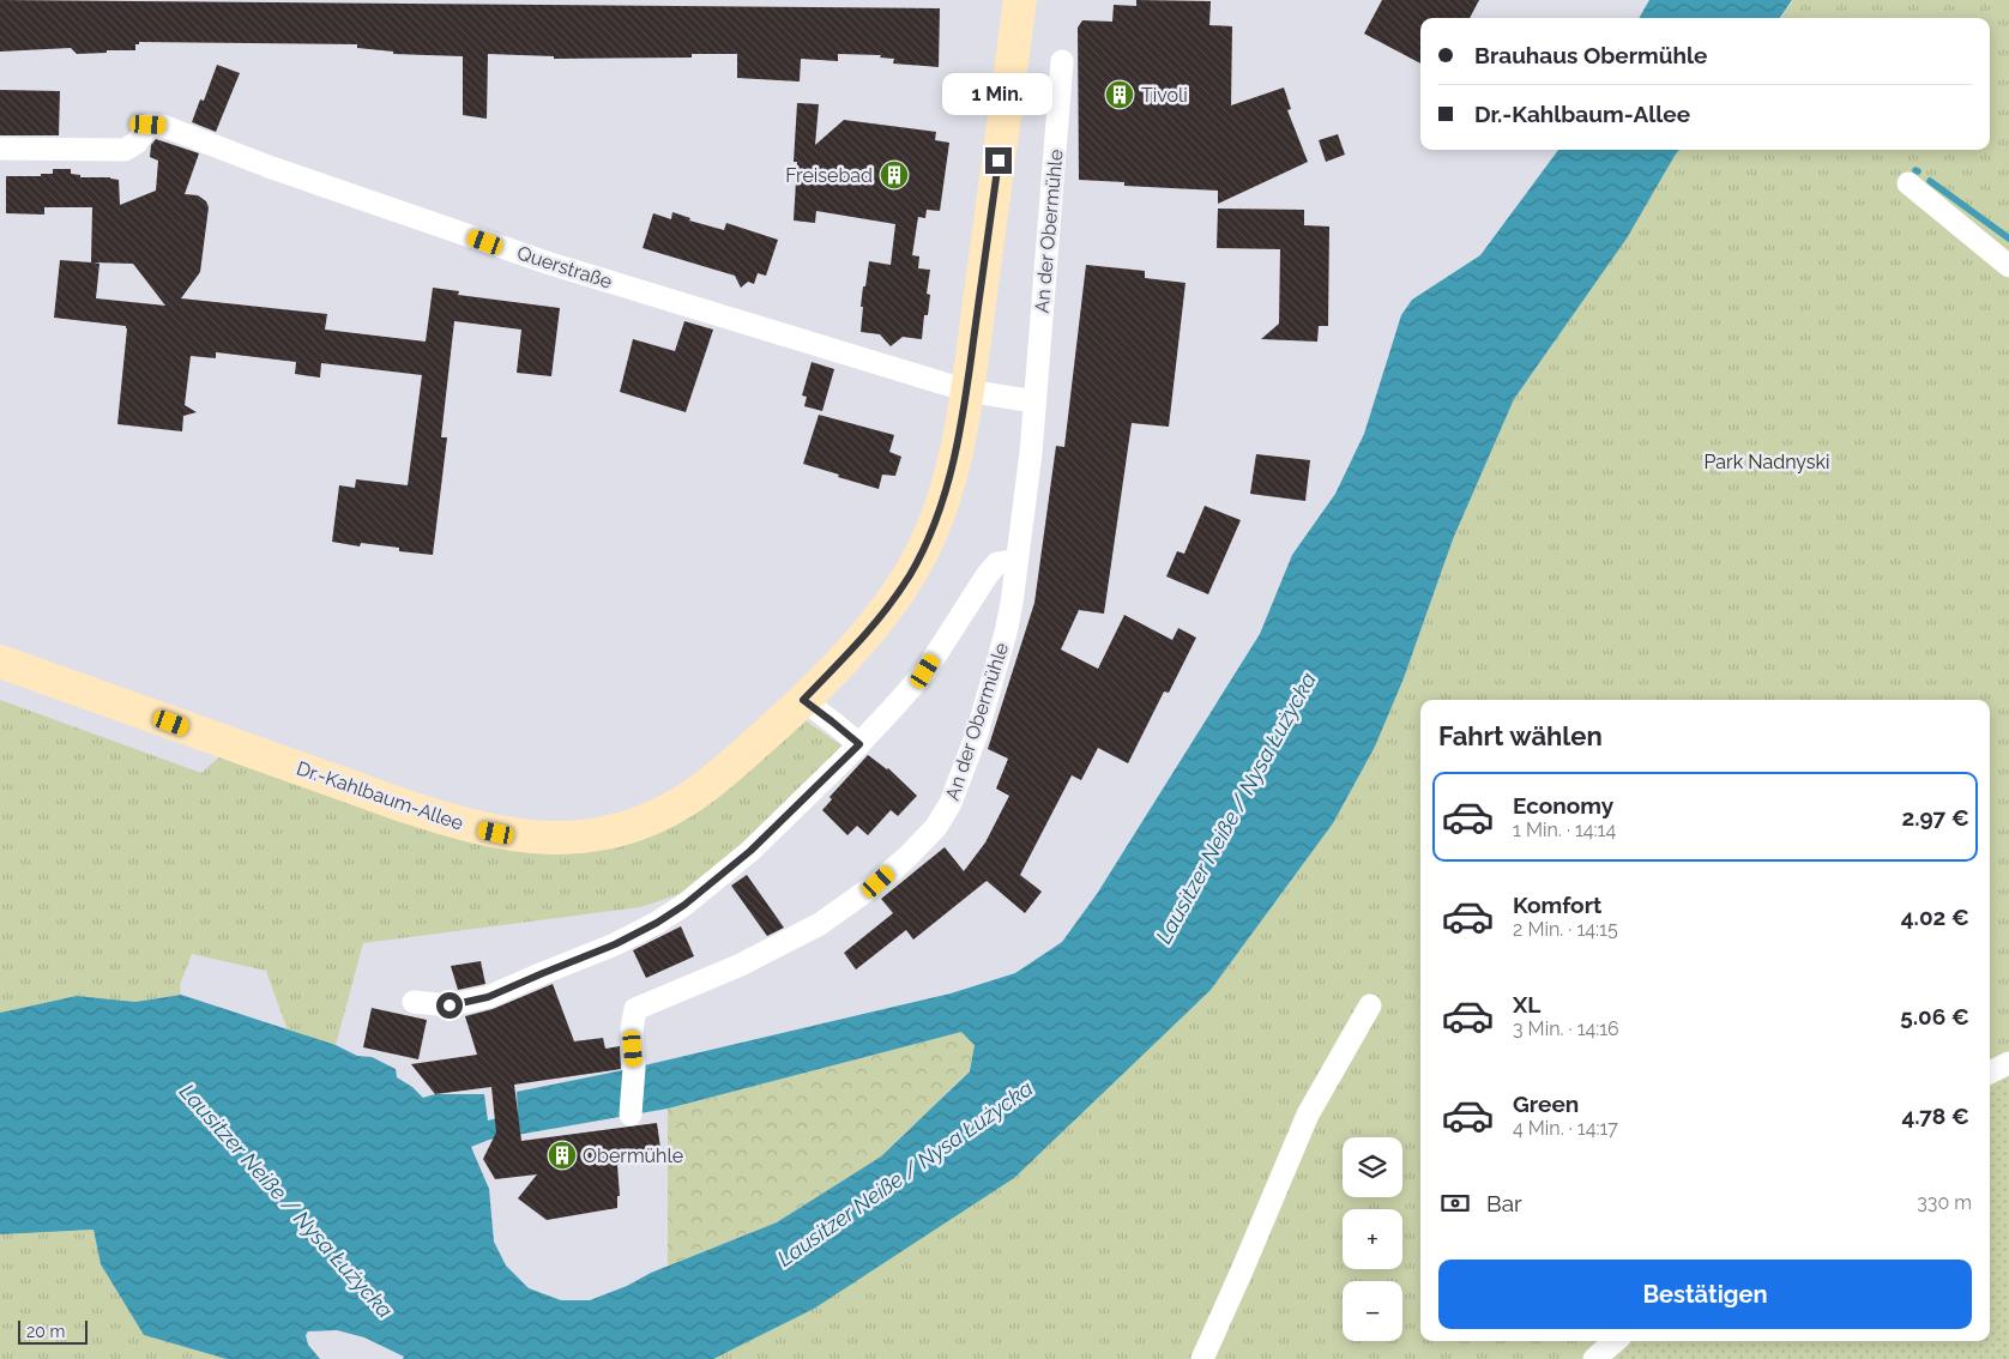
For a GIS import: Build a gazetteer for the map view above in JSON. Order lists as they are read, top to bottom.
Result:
{
  "streets": {
    "main road": ["Dr.-Kahlbaum-Allee"],
    "street": ["An der Obermühle", "Querstraße"]
  },
  "crossings": [
    ["Querstraße", "Dr.-Kahlbaum-Allee"]
  ],
  "water": ["Lausitzer Neiße / Nysa Łużycka"],
  "parks": ["Park Nadnyski"],
  "places": {
    "building": ["Tivoli", "Freisebad", "Obermühle"]
  },
  "scale_bar": "20 m",
  "page": {
    "banner": ["Brauhaus Obermühle", "Dr.-Kahlbaum-Allee"],
    "bubble": "1 Min.",
    "heading": "Fahrt wählen",
    "list": [
      {
        "name": "Economy",
        "note": "1 Min. · 14:14",
        "value": "2.97 €"
      },
      {
        "name": "Komfort",
        "note": "2 Min. · 14:15",
        "value": "4.02 €"
      },
      {
        "name": "XL",
        "note": "3 Min. · 14:16",
        "value": "5.06 €"
      },
      {
        "name": "Green",
        "note": "4 Min. · 14:17",
        "value": "4.78 €"
      }
    ],
    "map_buttons": ["+", "−"],
    "pay": ["Bar", "330 m"],
    "buttons": "Bestätigen",
    "scale": "20 m"
  }
}
